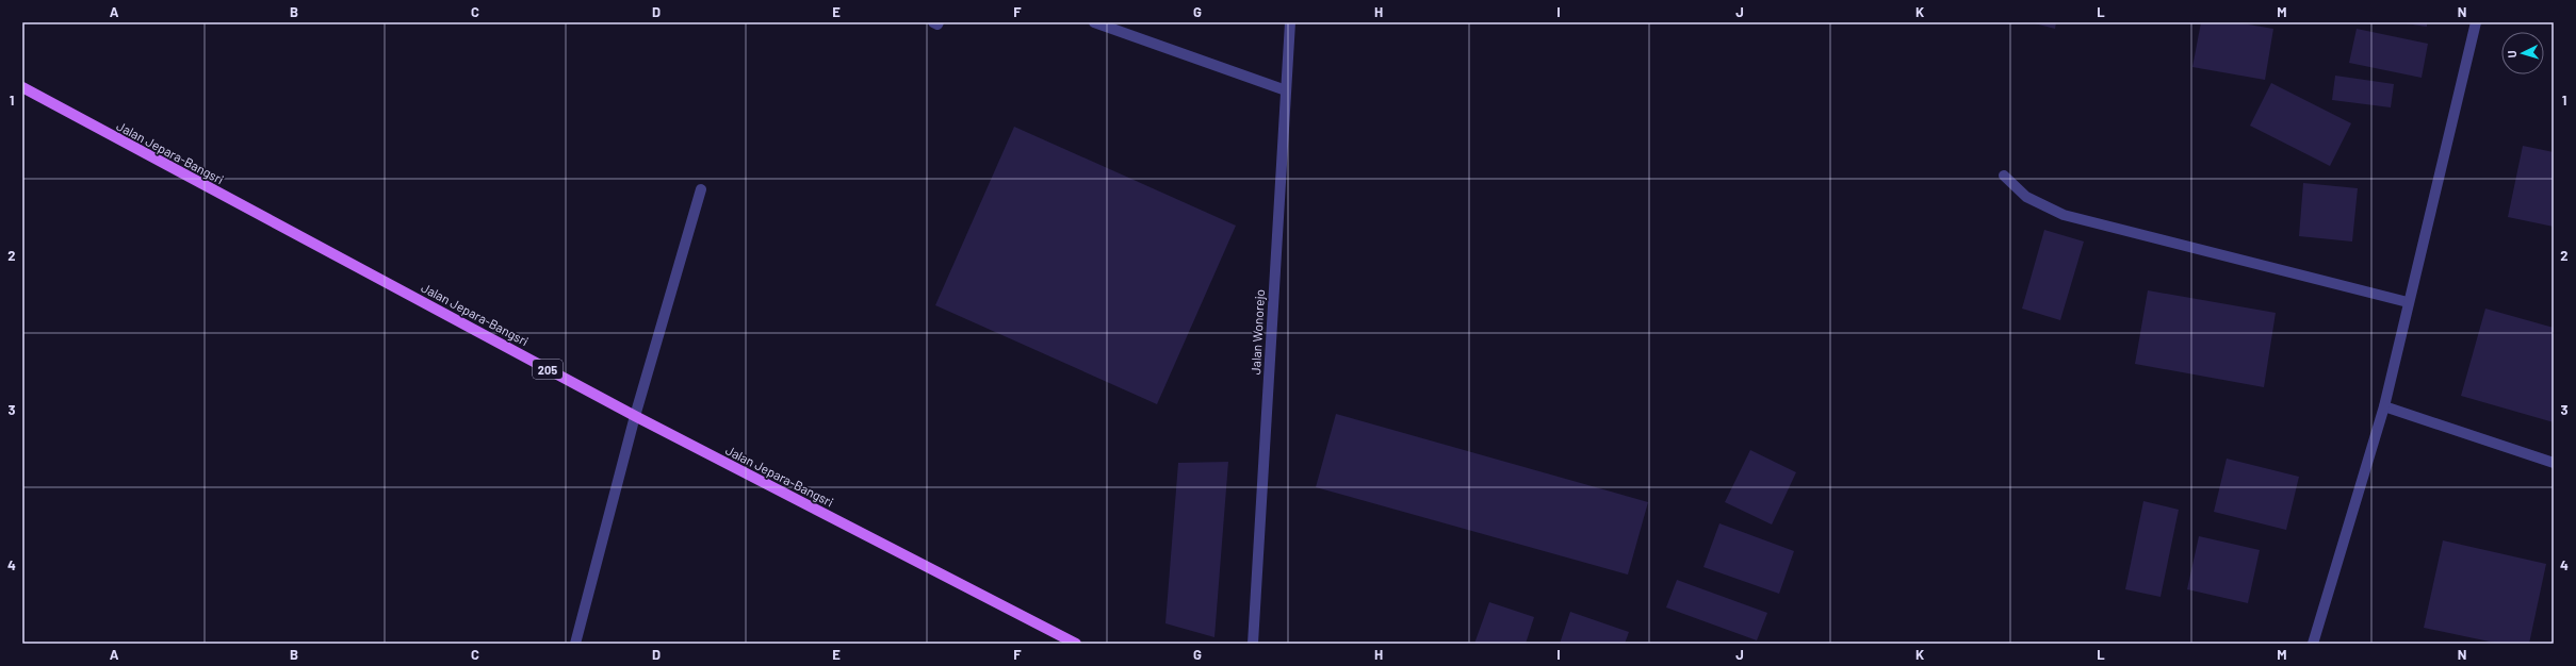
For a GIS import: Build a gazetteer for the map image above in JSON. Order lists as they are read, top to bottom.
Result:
{
  "streets": {
    "main road": ["Jalan Jepara-Bangsri", "205"],
    "street": ["Jalan Wonorejo"]
  },
  "north": "left",
  "grid": {
    "columns": [
      "A",
      "B",
      "C",
      "D",
      "E",
      "F",
      "G",
      "H",
      "I",
      "J",
      "K",
      "L",
      "M",
      "N"
    ],
    "rows": [
      "1",
      "2",
      "3",
      "4"
    ]
  }
}
